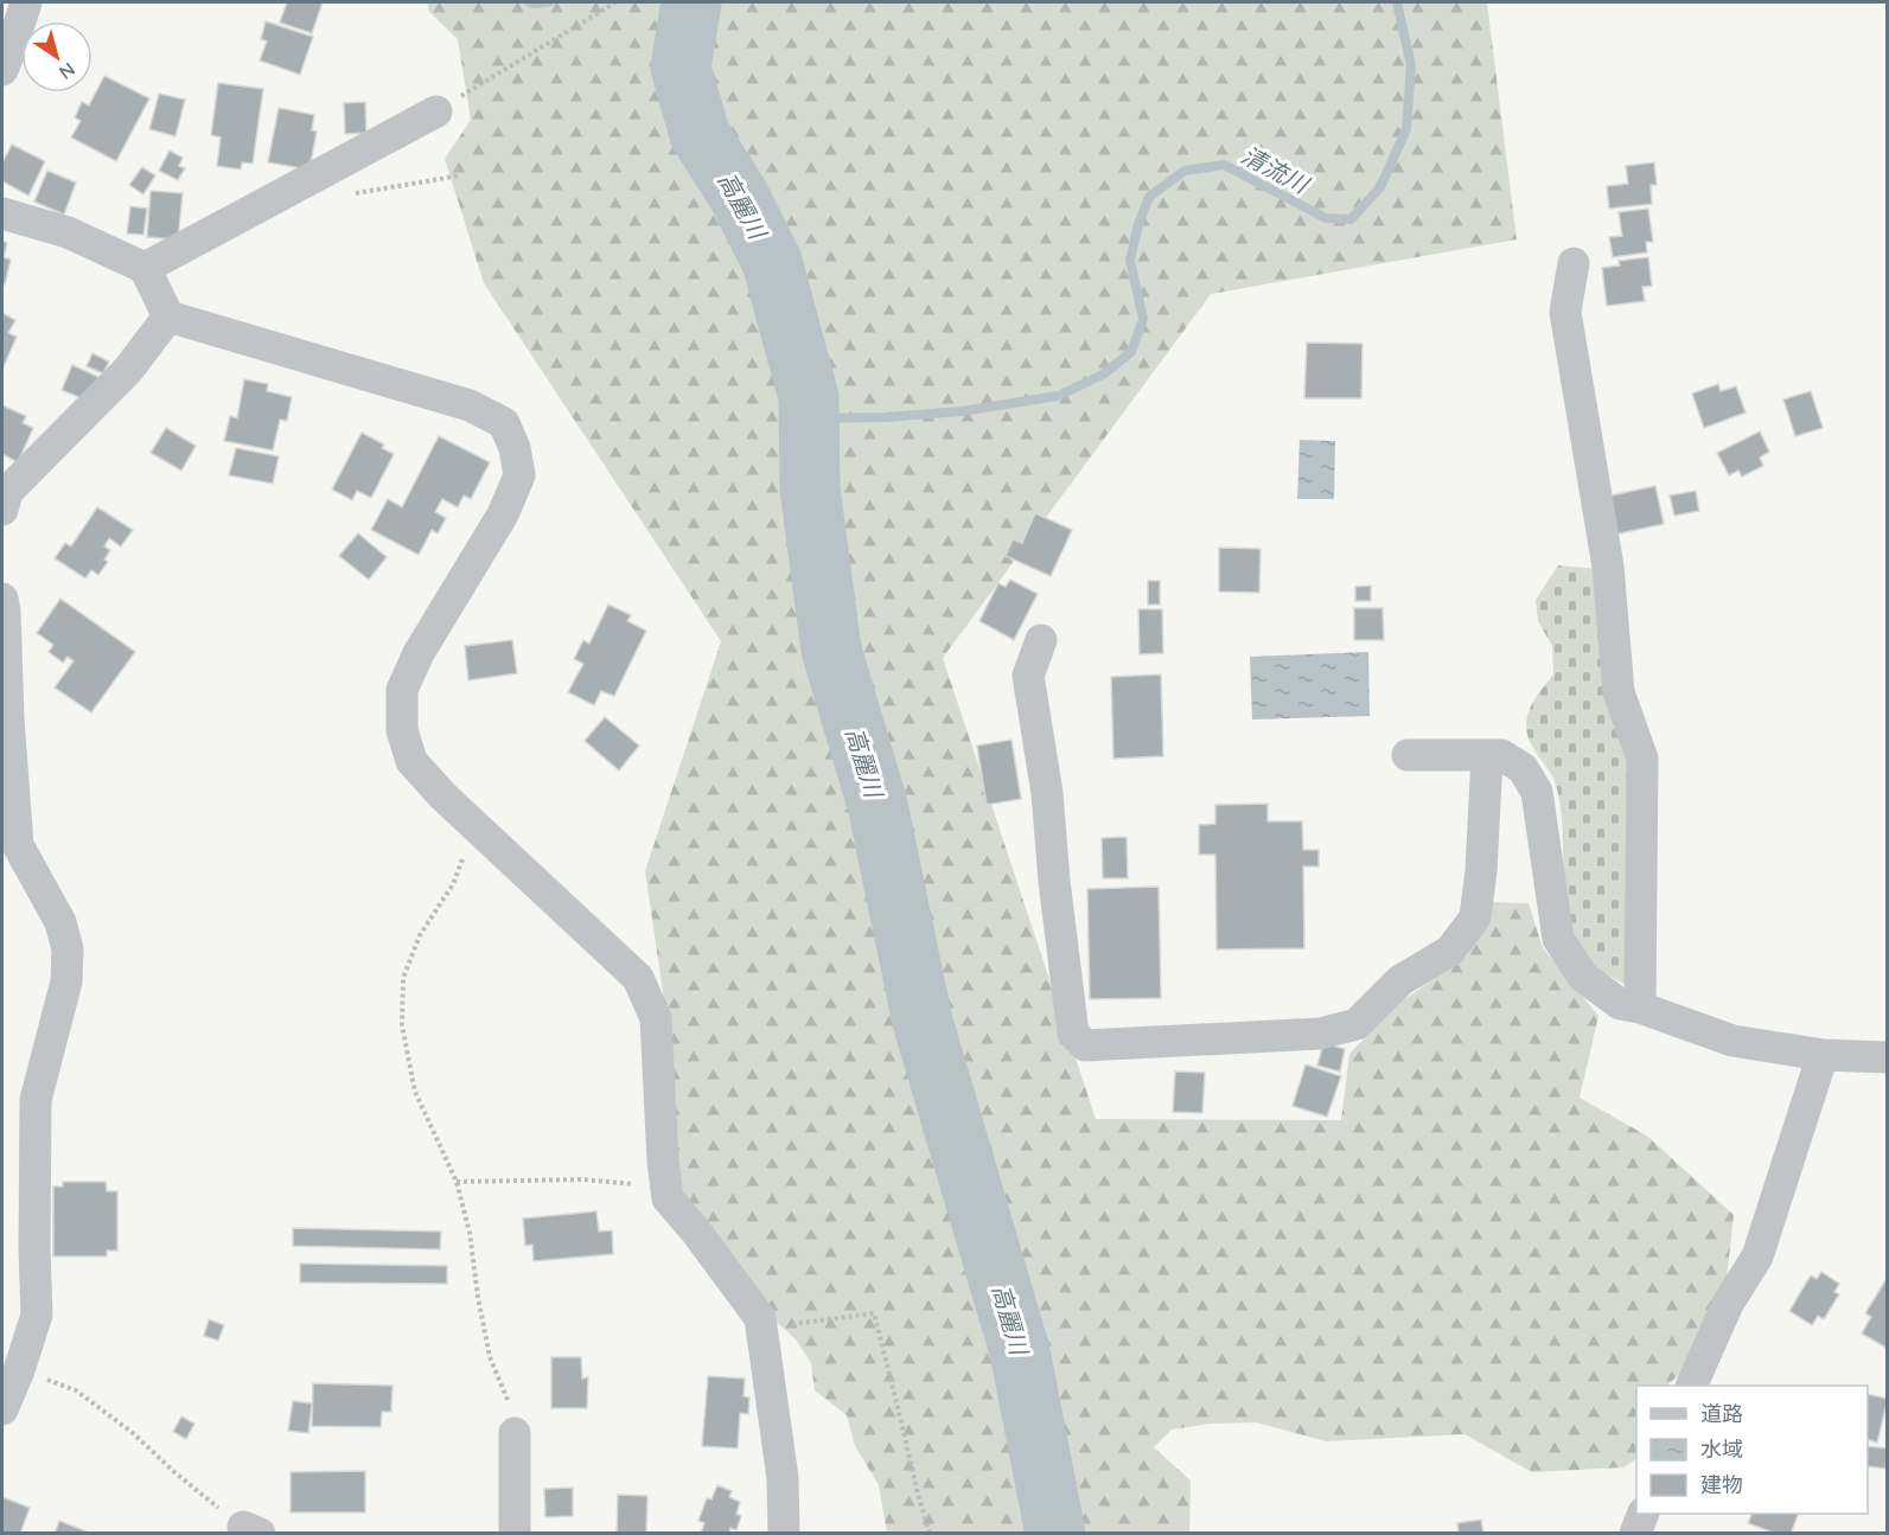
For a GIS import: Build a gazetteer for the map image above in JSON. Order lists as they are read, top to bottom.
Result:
{
  "water": ["清流川", "高麗川"],
  "legend": ["道路", "水域", "建物"],
  "north": "bottom right"
}
